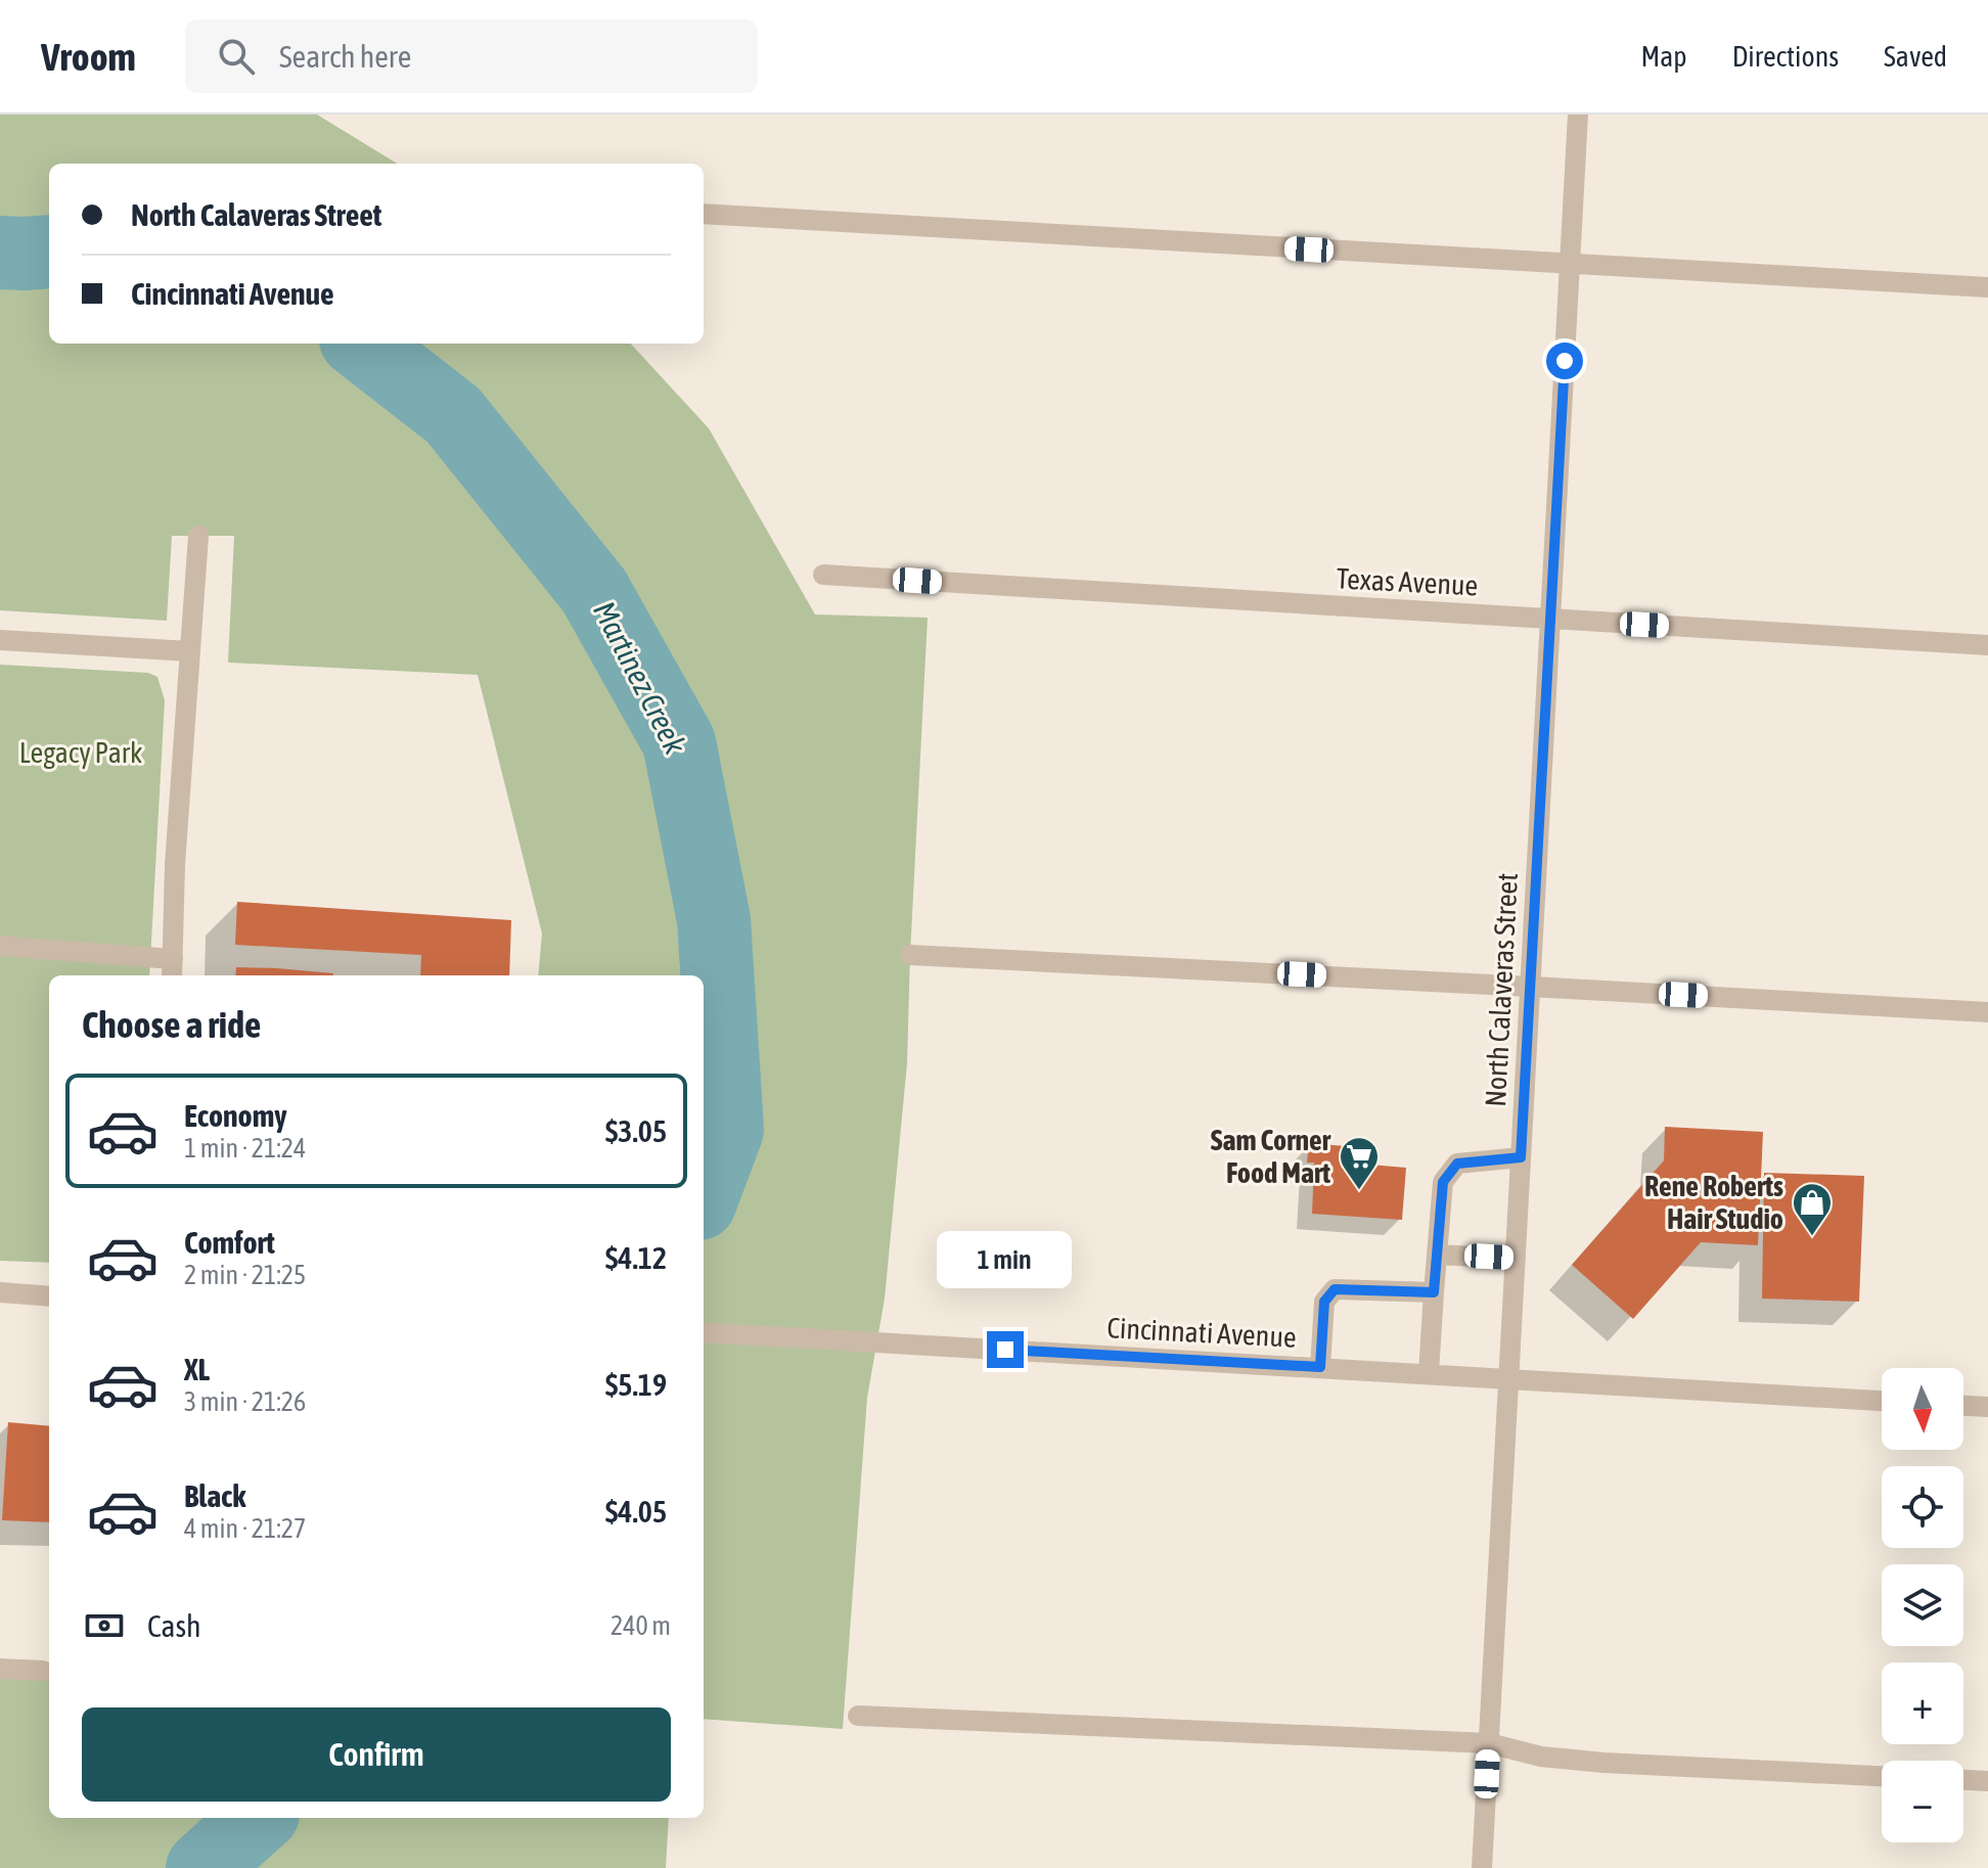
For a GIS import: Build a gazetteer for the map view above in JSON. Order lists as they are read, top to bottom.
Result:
{
  "streets": {
    "street": ["Texas Avenue", "North Calaveras Street", "Cincinnati Avenue"]
  },
  "crossings": [
    ["Texas Avenue", "North Calaveras Street"],
    ["North Calaveras Street", "Cincinnati Avenue"]
  ],
  "water": ["Martinez Creek"],
  "parks": ["Legacy Park"],
  "places": {
    "supermarket": ["Sam Corner Food Mart"],
    "shop": ["Rene Roberts Hair Studio"]
  },
  "north": "bottom",
  "page": {
    "header": "Vroom",
    "search": "Search here",
    "nav": ["Map", "Directions", "Saved"],
    "banner": ["North Calaveras Street", "Cincinnati Avenue"],
    "heading": "Choose a ride",
    "list": [
      {
        "name": "Economy",
        "note": "1 min · 21:24",
        "value": "$3.05"
      },
      {
        "name": "Comfort",
        "note": "2 min · 21:25",
        "value": "$4.12"
      },
      {
        "name": "XL",
        "note": "3 min · 21:26",
        "value": "$5.19"
      },
      {
        "name": "Black",
        "note": "4 min · 21:27",
        "value": "$4.05"
      }
    ],
    "bubble": "1 min",
    "map_buttons": ["+", "−"],
    "pay": ["Cash", "240 m"],
    "buttons": "Confirm"
  }
}
